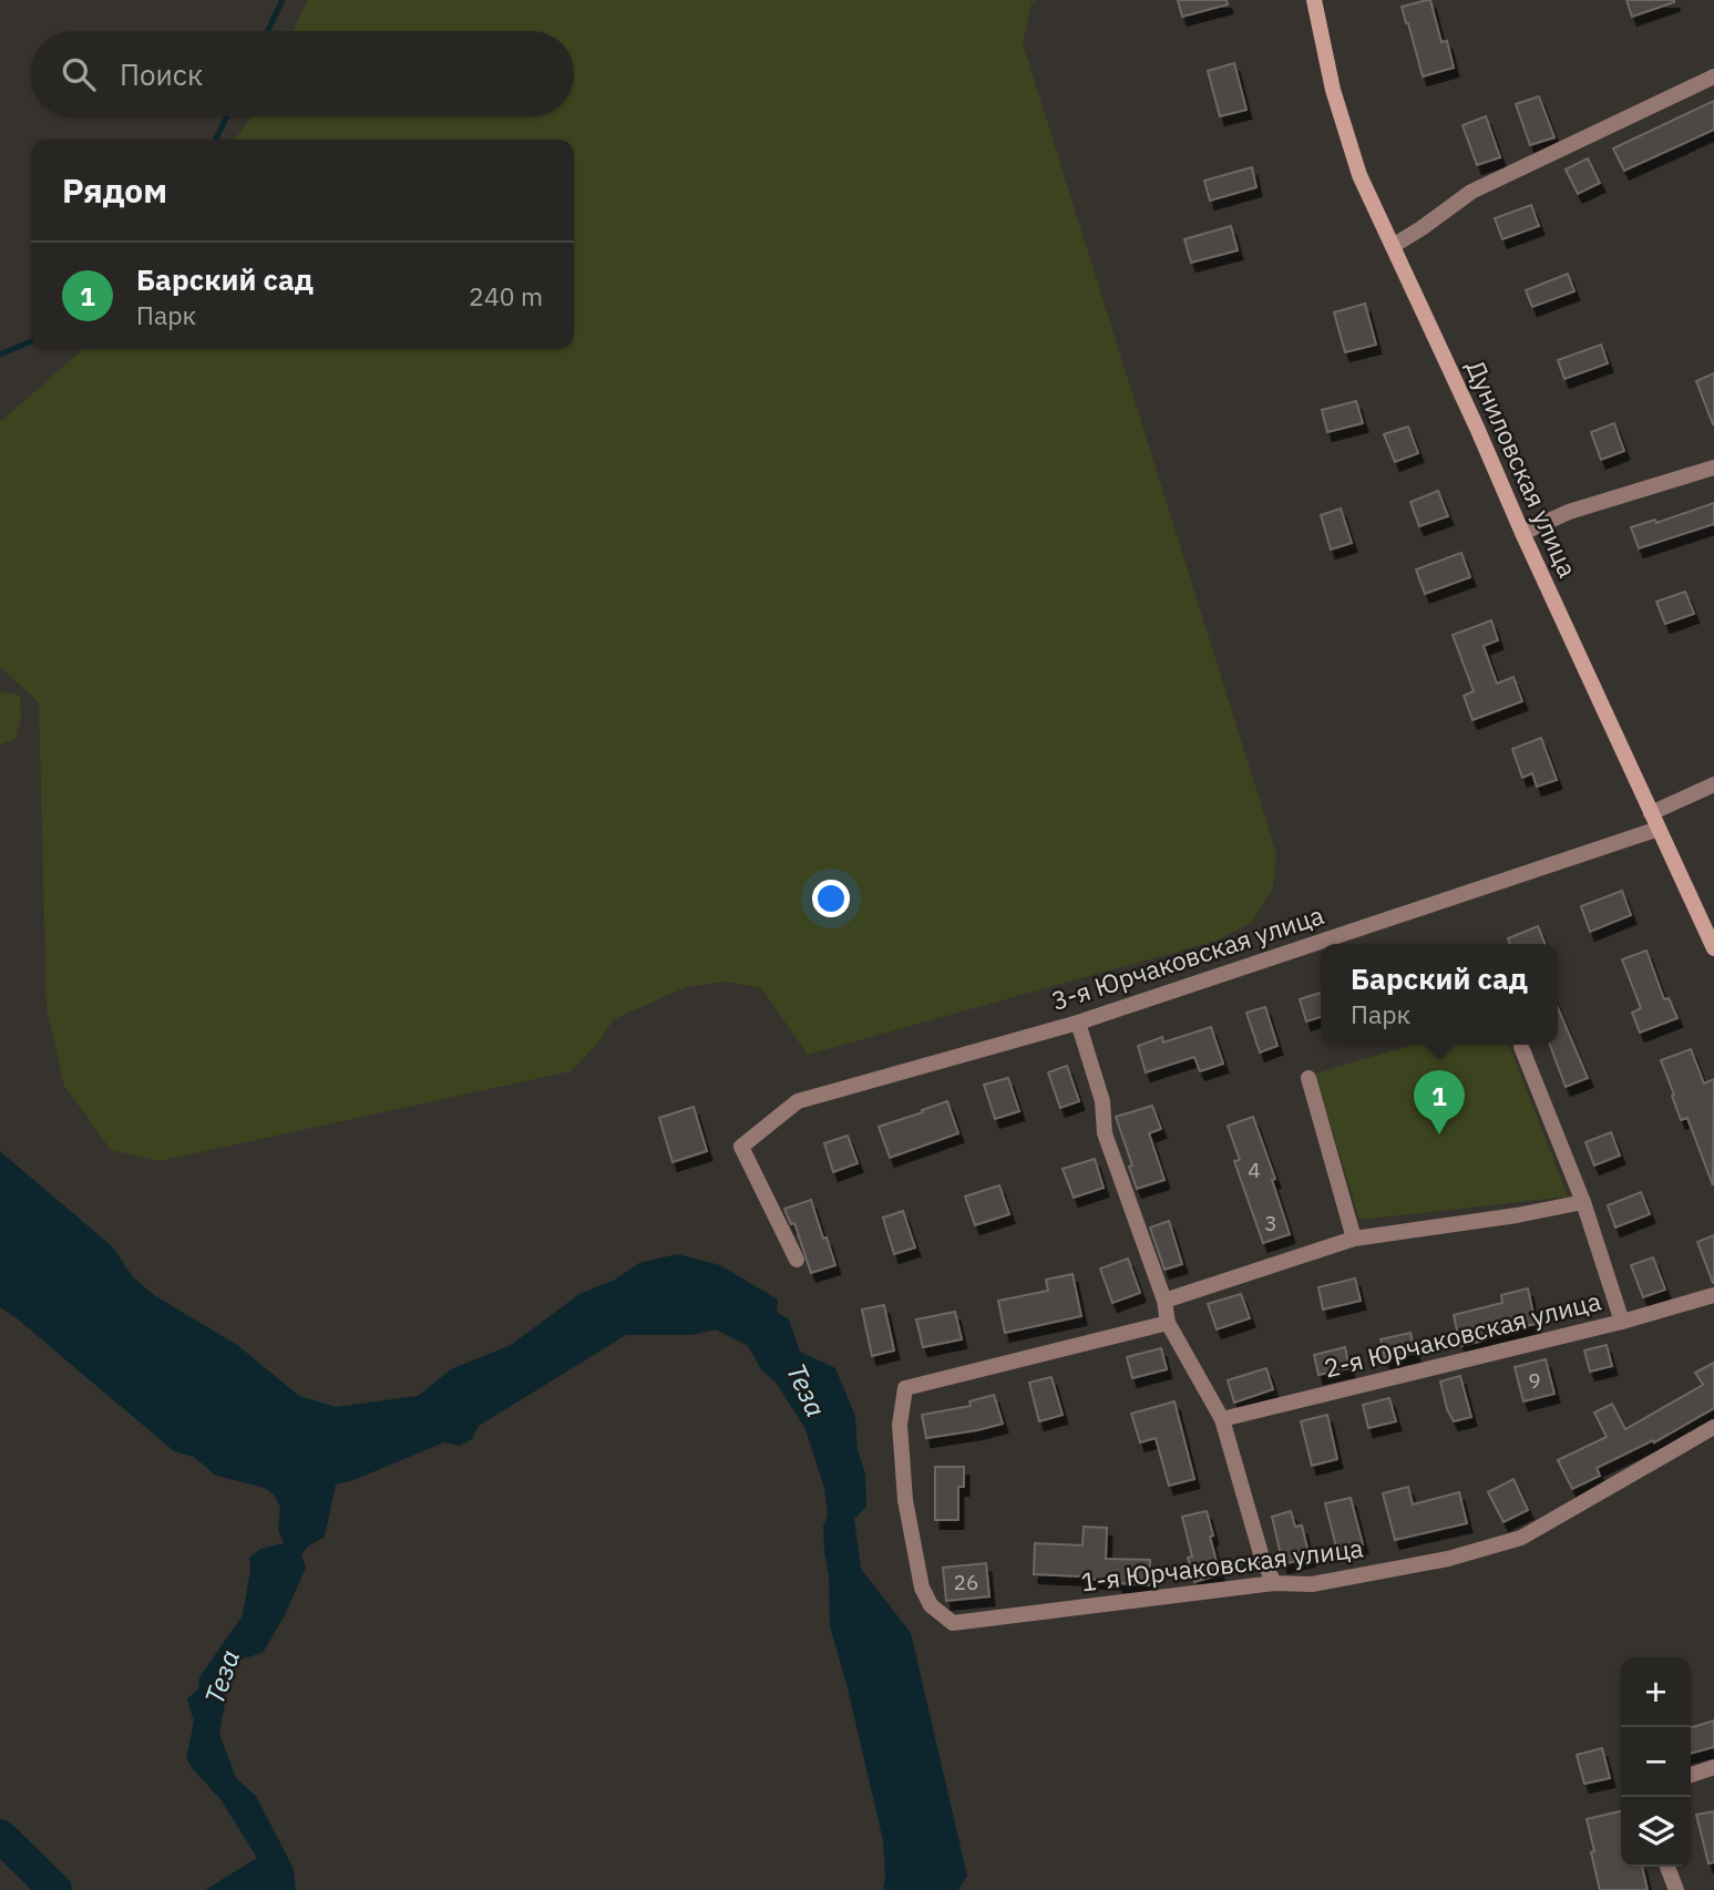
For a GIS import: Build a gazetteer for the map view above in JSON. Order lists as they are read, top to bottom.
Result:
{
  "streets": {
    "main road": ["Дуниловская улица"],
    "street": ["3-я Юрчаковская улица", "2-я Юрчаковская улица", "1-я Юрчаковская улица"]
  },
  "crossings": [
    ["Дуниловская улица", "3-я Юрчаковская улица"]
  ],
  "water": ["Теза"],
  "house_numbers": [
    "4",
    "3",
    "9",
    "26"
  ],
  "page": {
    "search": "Поиск",
    "heading": "Рядом",
    "list": [
      {
        "mark": "1",
        "name": "Барский сад",
        "note": "Парк",
        "value": "240 m"
      }
    ],
    "popup": ["Барский сад", "Парк"],
    "pins": "1",
    "map_buttons": ["+", "−"]
  }
}
